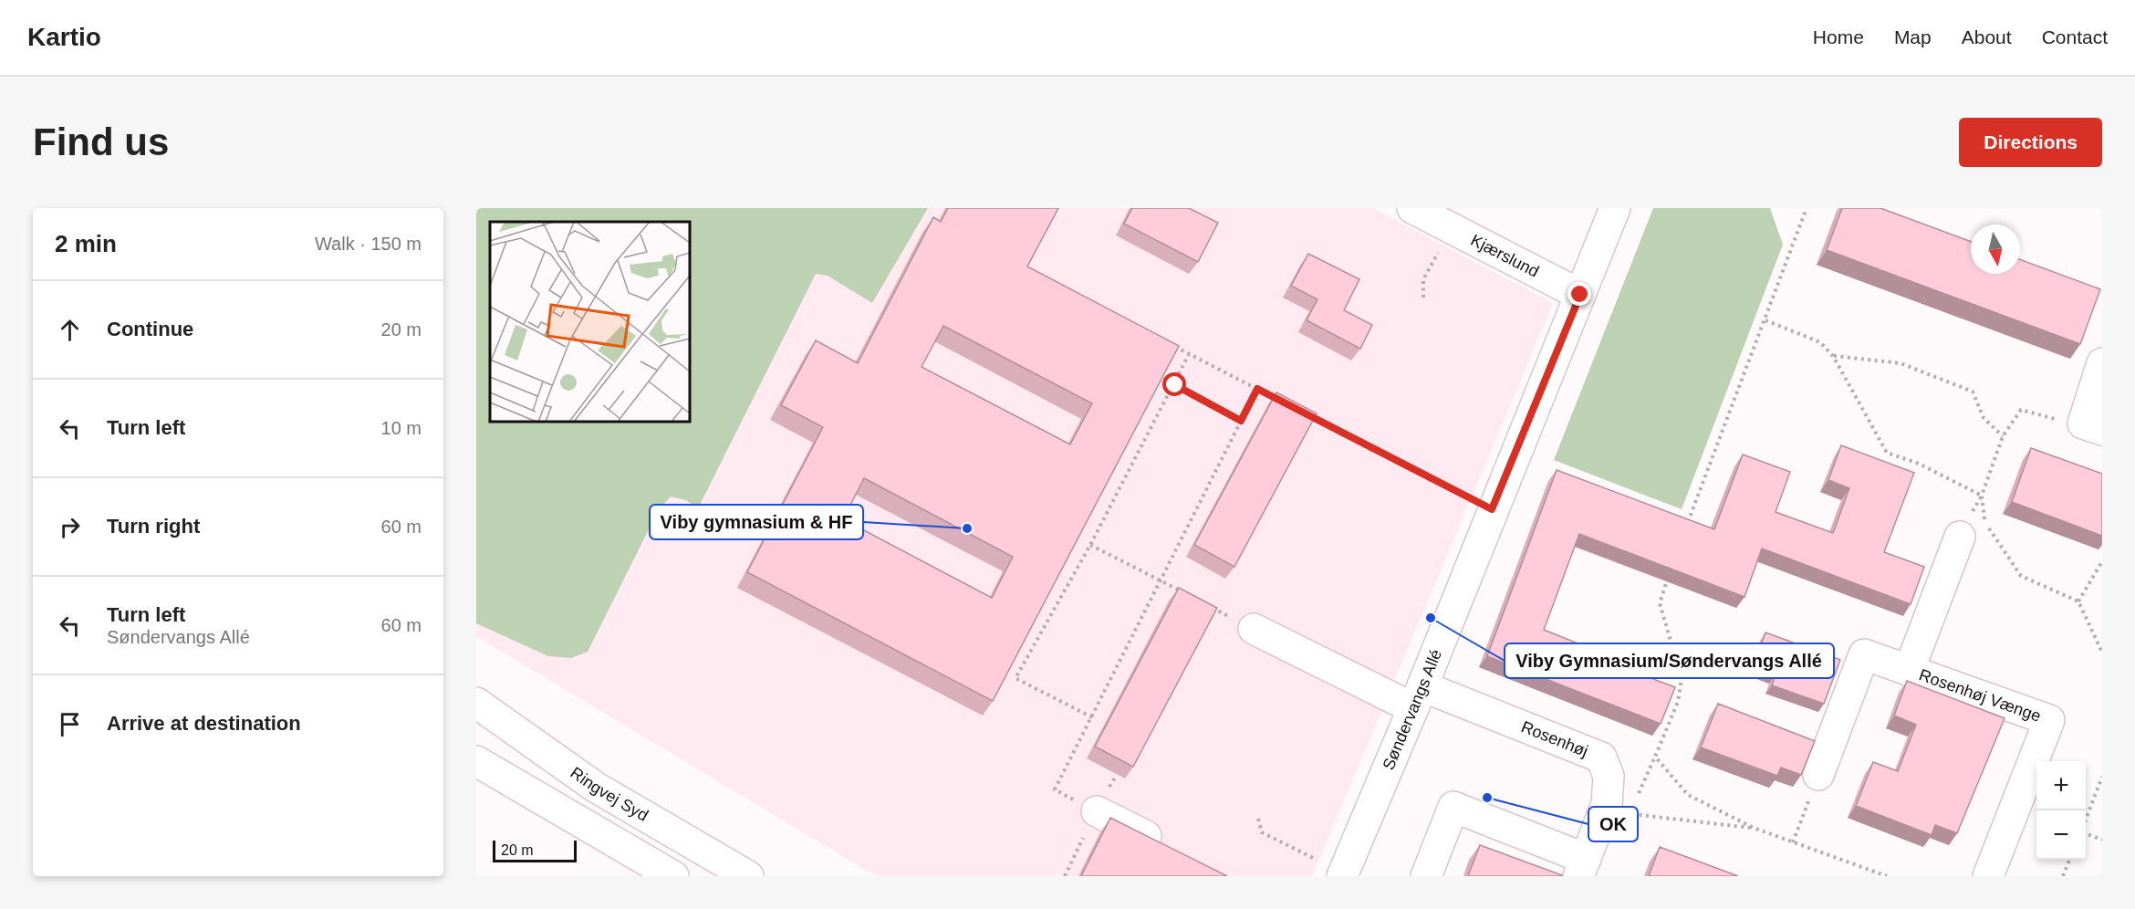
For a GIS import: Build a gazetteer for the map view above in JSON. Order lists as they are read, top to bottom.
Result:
{
  "streets": {
    "street": [
      "Kjærslund",
      "Rosenhøj Vænge",
      "Søndervangs Allé",
      "Rosenhøj",
      "Ringvej Syd"
    ]
  },
  "crossings": [
    ["Kjærslund", "Søndervangs Allé"],
    ["Søndervangs Allé", "Rosenhøj"]
  ],
  "places": ["Viby gymnasium & HF", "Viby Gymnasium/Søndervangs Allé", "OK"],
  "scale_bar": "20 m",
  "north": "bottom",
  "page": {
    "header": "Kartio",
    "nav": [
      "Home",
      "Map",
      "About",
      "Contact"
    ],
    "buttons": "Directions",
    "title": "Find us",
    "heading": ["2 min", "Walk · 150 m"],
    "list": [
      ["Continue", "20 m"],
      ["Turn left", "10 m"],
      ["Turn right", "60 m"],
      ["Turn left", "Søndervangs Allé", "60 m"],
      "Arrive at destination"
    ],
    "map_buttons": ["+", "−"],
    "scale": "20 m"
  }
}
